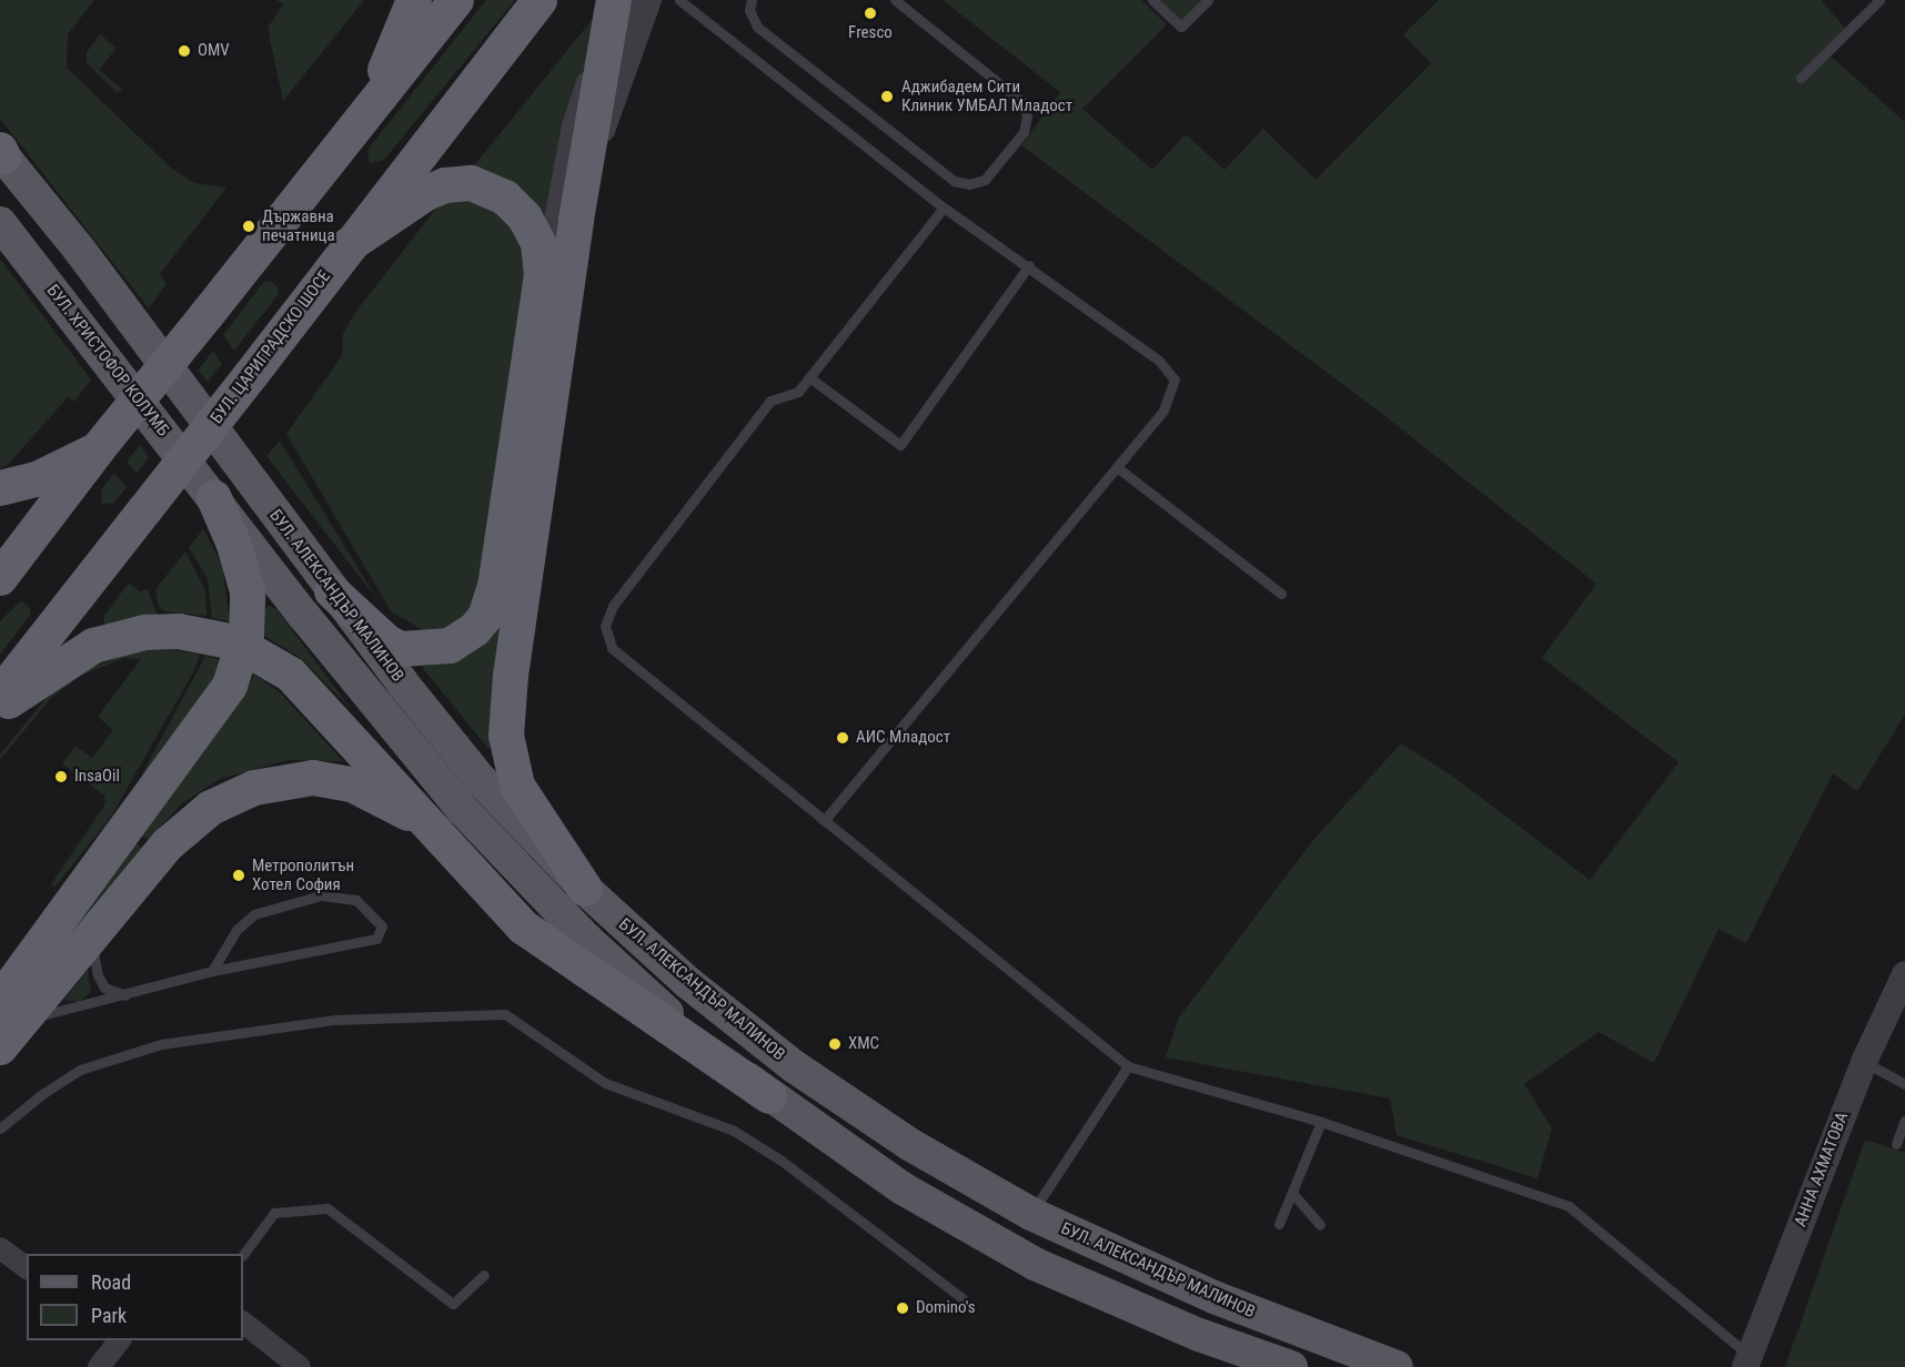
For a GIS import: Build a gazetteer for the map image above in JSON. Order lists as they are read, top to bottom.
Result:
{
  "streets": {
    "highway": ["БУЛ. ЦАРИГРАДСКО ШОСЕ"],
    "main road": ["БУЛ. ХРИСТОФОР КОЛУМБ", "БУЛ. АЛЕКСАНДЪР МАЛИНОВ"],
    "street": ["АННА АХМАТОВА"]
  },
  "crossings": [
    ["БУЛ. ХРИСТОФОР КОЛУМБ", "БУЛ. АЛЕКСАНДЪР МАЛИНОВ"]
  ],
  "places": [
    "Fresco",
    "OMV",
    "Аджибадем Сити Клиник УМБАЛ Младост",
    "Държавна печатница",
    "АИС Младост",
    "InsaOil",
    "Метрополитън Хотел София",
    "ХМС",
    "Domino's"
  ],
  "legend": ["Road", "Park"]
}
